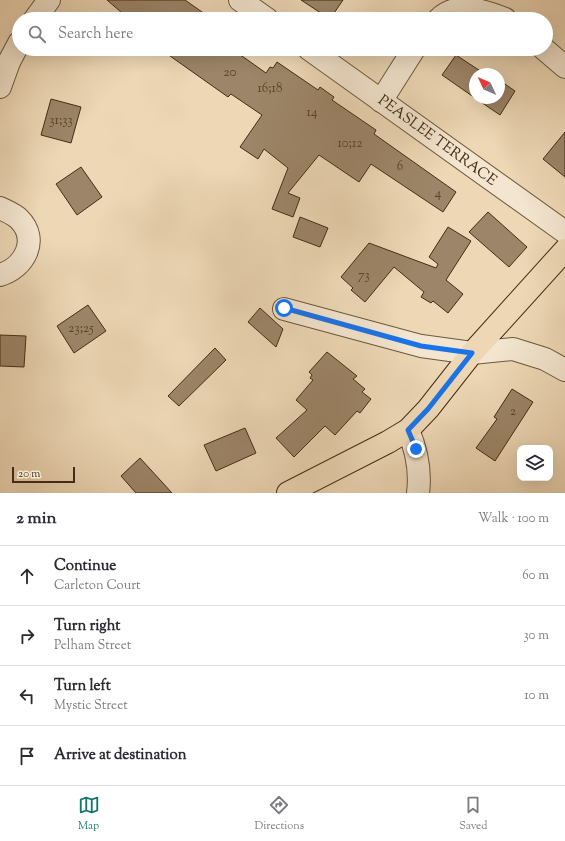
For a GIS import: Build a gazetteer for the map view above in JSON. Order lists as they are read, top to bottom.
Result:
{
  "streets": {
    "street": ["PEASLEE TERRACE"]
  },
  "house_numbers": [
    "20",
    "16;18",
    "14",
    "31;33",
    "10;12",
    "6",
    "4",
    "73",
    "23;25",
    "2"
  ],
  "scale_bar": "20 m",
  "north": "top left",
  "page": {
    "search": "Search here",
    "scale": "20 m",
    "heading": ["2 min", "Walk · 100 m"],
    "list": [
      ["Continue", "Carleton Court", "60 m"],
      ["Turn right", "Pelham Street", "30 m"],
      ["Turn left", "Mystic Street", "10 m"],
      "Arrive at destination"
    ],
    "nav": ["Map", "Directions", "Saved"]
  }
}
